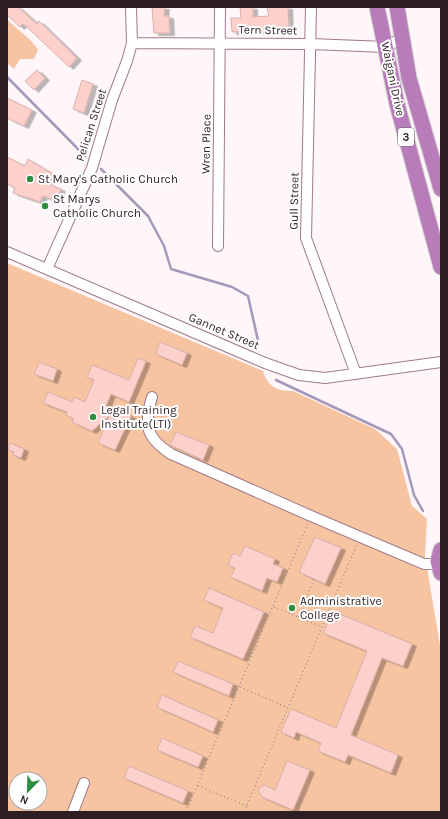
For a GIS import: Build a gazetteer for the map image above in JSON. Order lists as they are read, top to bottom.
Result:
{
  "streets": {
    "highway": ["Waigani Drive", "3"],
    "street": [
      "Tern Street",
      "Pelican Street",
      "Wren Place",
      "Gull Street",
      "Gannet Street"
    ]
  },
  "crossings": [
    ["Tern Street", "Waigani Drive"],
    ["Tern Street", "Pelican Street"],
    ["Tern Street", "Wren Place"],
    ["Tern Street", "Gull Street"],
    ["Pelican Street", "Gannet Street"],
    ["Gull Street", "Gannet Street"]
  ],
  "places": [
    "St Mary's Catholic Church",
    "St Marys Catholic Church",
    "Legal Training Institute(LTI)",
    "Administrative College"
  ],
  "north": "bottom left"
}
